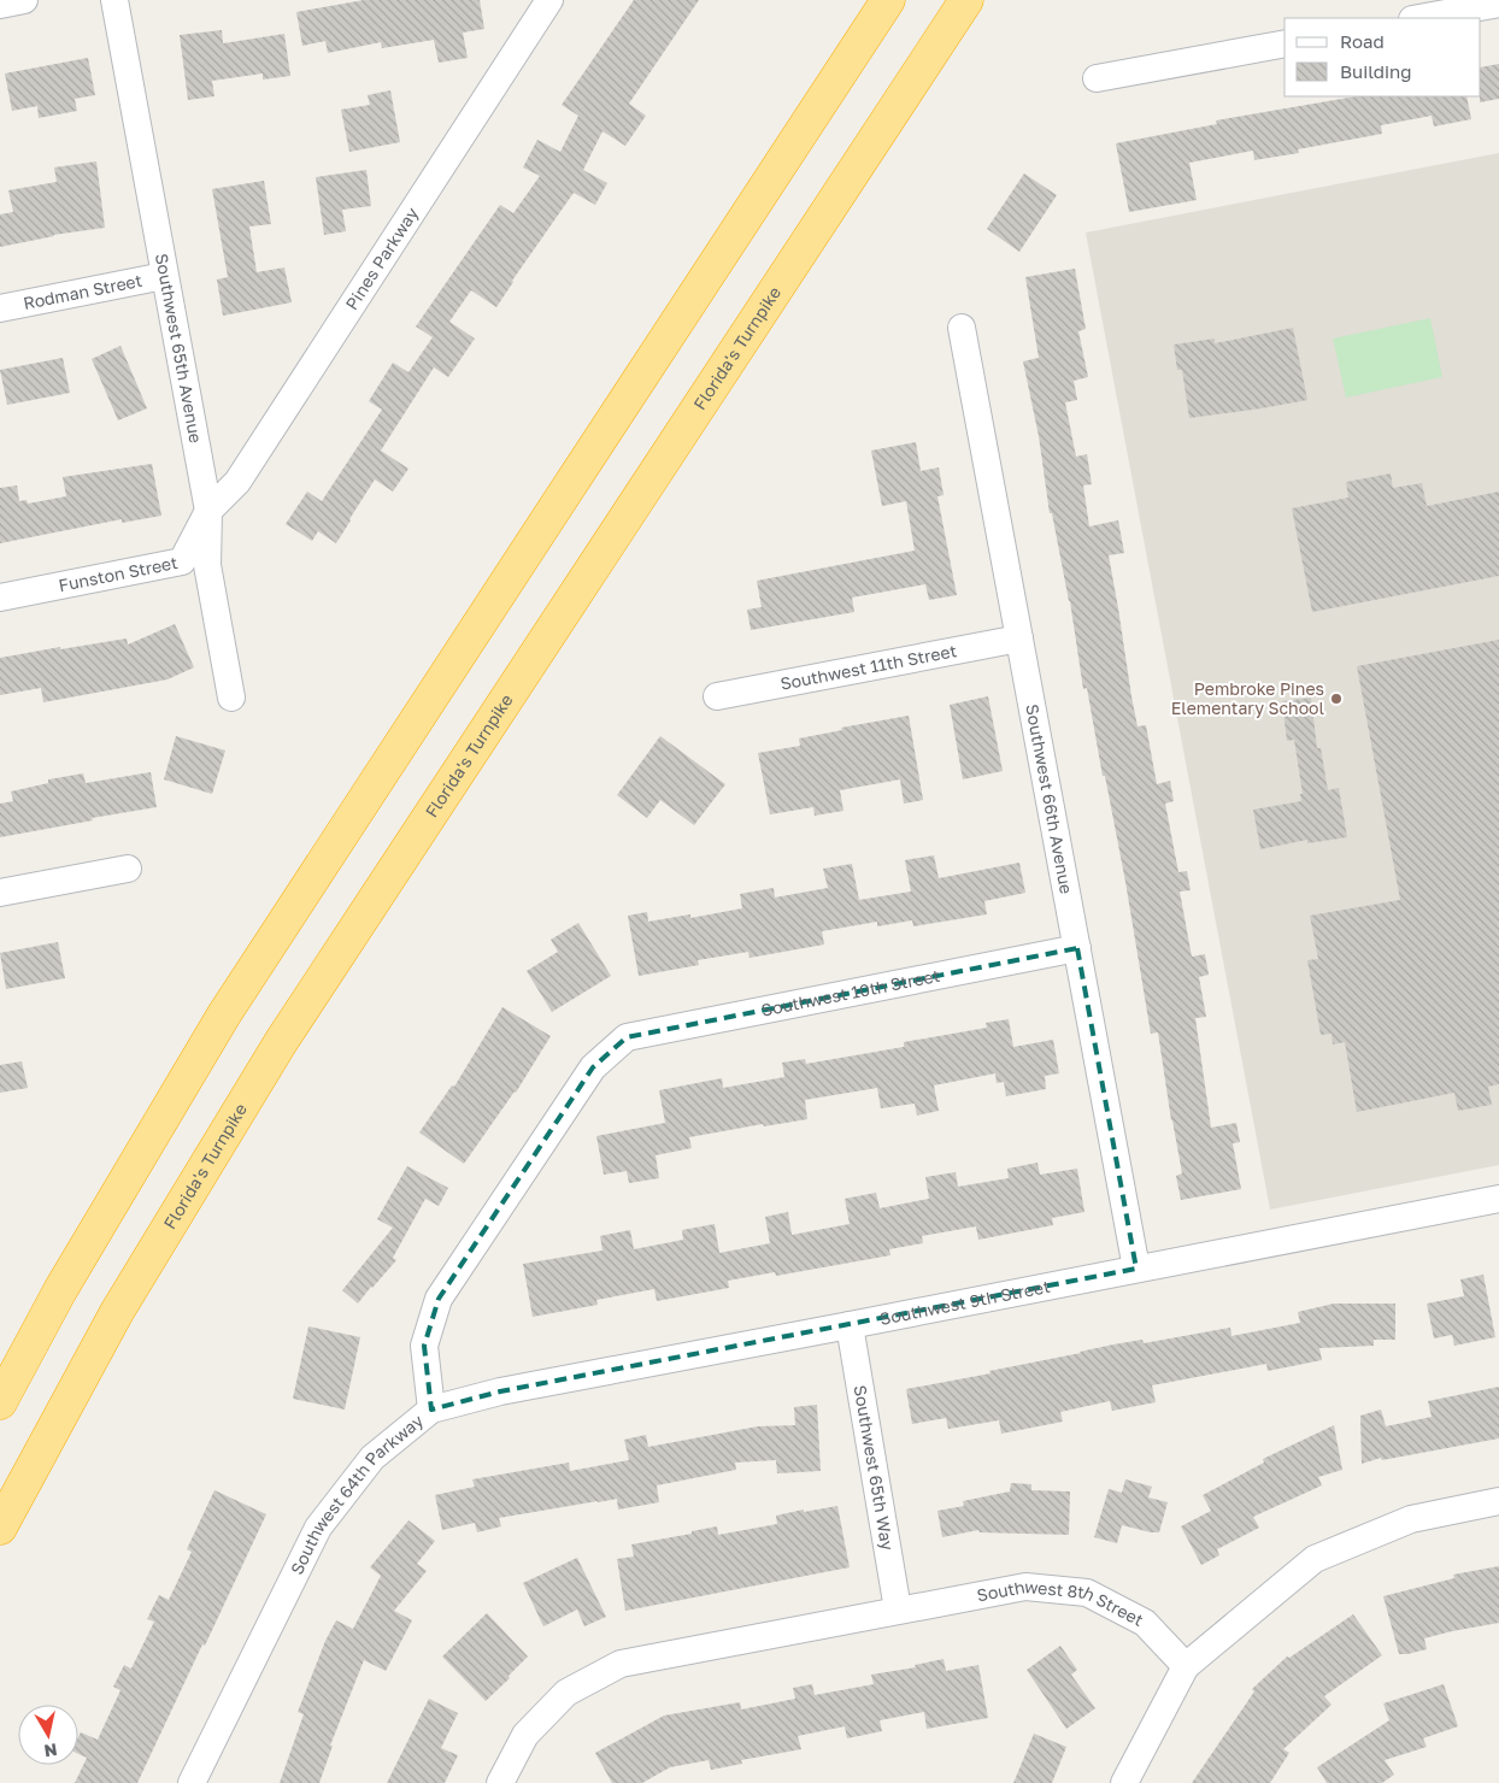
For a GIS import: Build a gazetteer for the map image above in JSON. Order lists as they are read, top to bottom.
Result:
{
  "streets": {
    "highway": ["Florida's Turnpike"],
    "street": [
      "Pines Parkway",
      "Rodman Street",
      "Southwest 65th Avenue",
      "Funston Street",
      "Southwest 11th Street",
      "Southwest 66th Avenue",
      "Southwest 10th Street",
      "Southwest 9th Street",
      "Southwest 65th Way",
      "Southwest 64th Parkway",
      "Southwest 8th Street"
    ]
  },
  "crossings": [
    ["Pines Parkway", "Southwest 65th Avenue"],
    ["Pines Parkway", "Funston Street"],
    ["Rodman Street", "Southwest 65th Avenue"],
    ["Southwest 65th Avenue", "Funston Street"],
    ["Southwest 11th Street", "Southwest 66th Avenue"],
    ["Southwest 66th Avenue", "Southwest 10th Street"],
    ["Southwest 66th Avenue", "Southwest 9th Street"],
    ["Southwest 10th Street", "Southwest 64th Parkway"],
    ["Southwest 9th Street", "Southwest 65th Way"],
    ["Southwest 9th Street", "Southwest 64th Parkway"],
    ["Southwest 65th Way", "Southwest 8th Street"]
  ],
  "places": ["Pembroke Pines Elementary School"],
  "legend": ["Road", "Building"],
  "north": "bottom"
}
